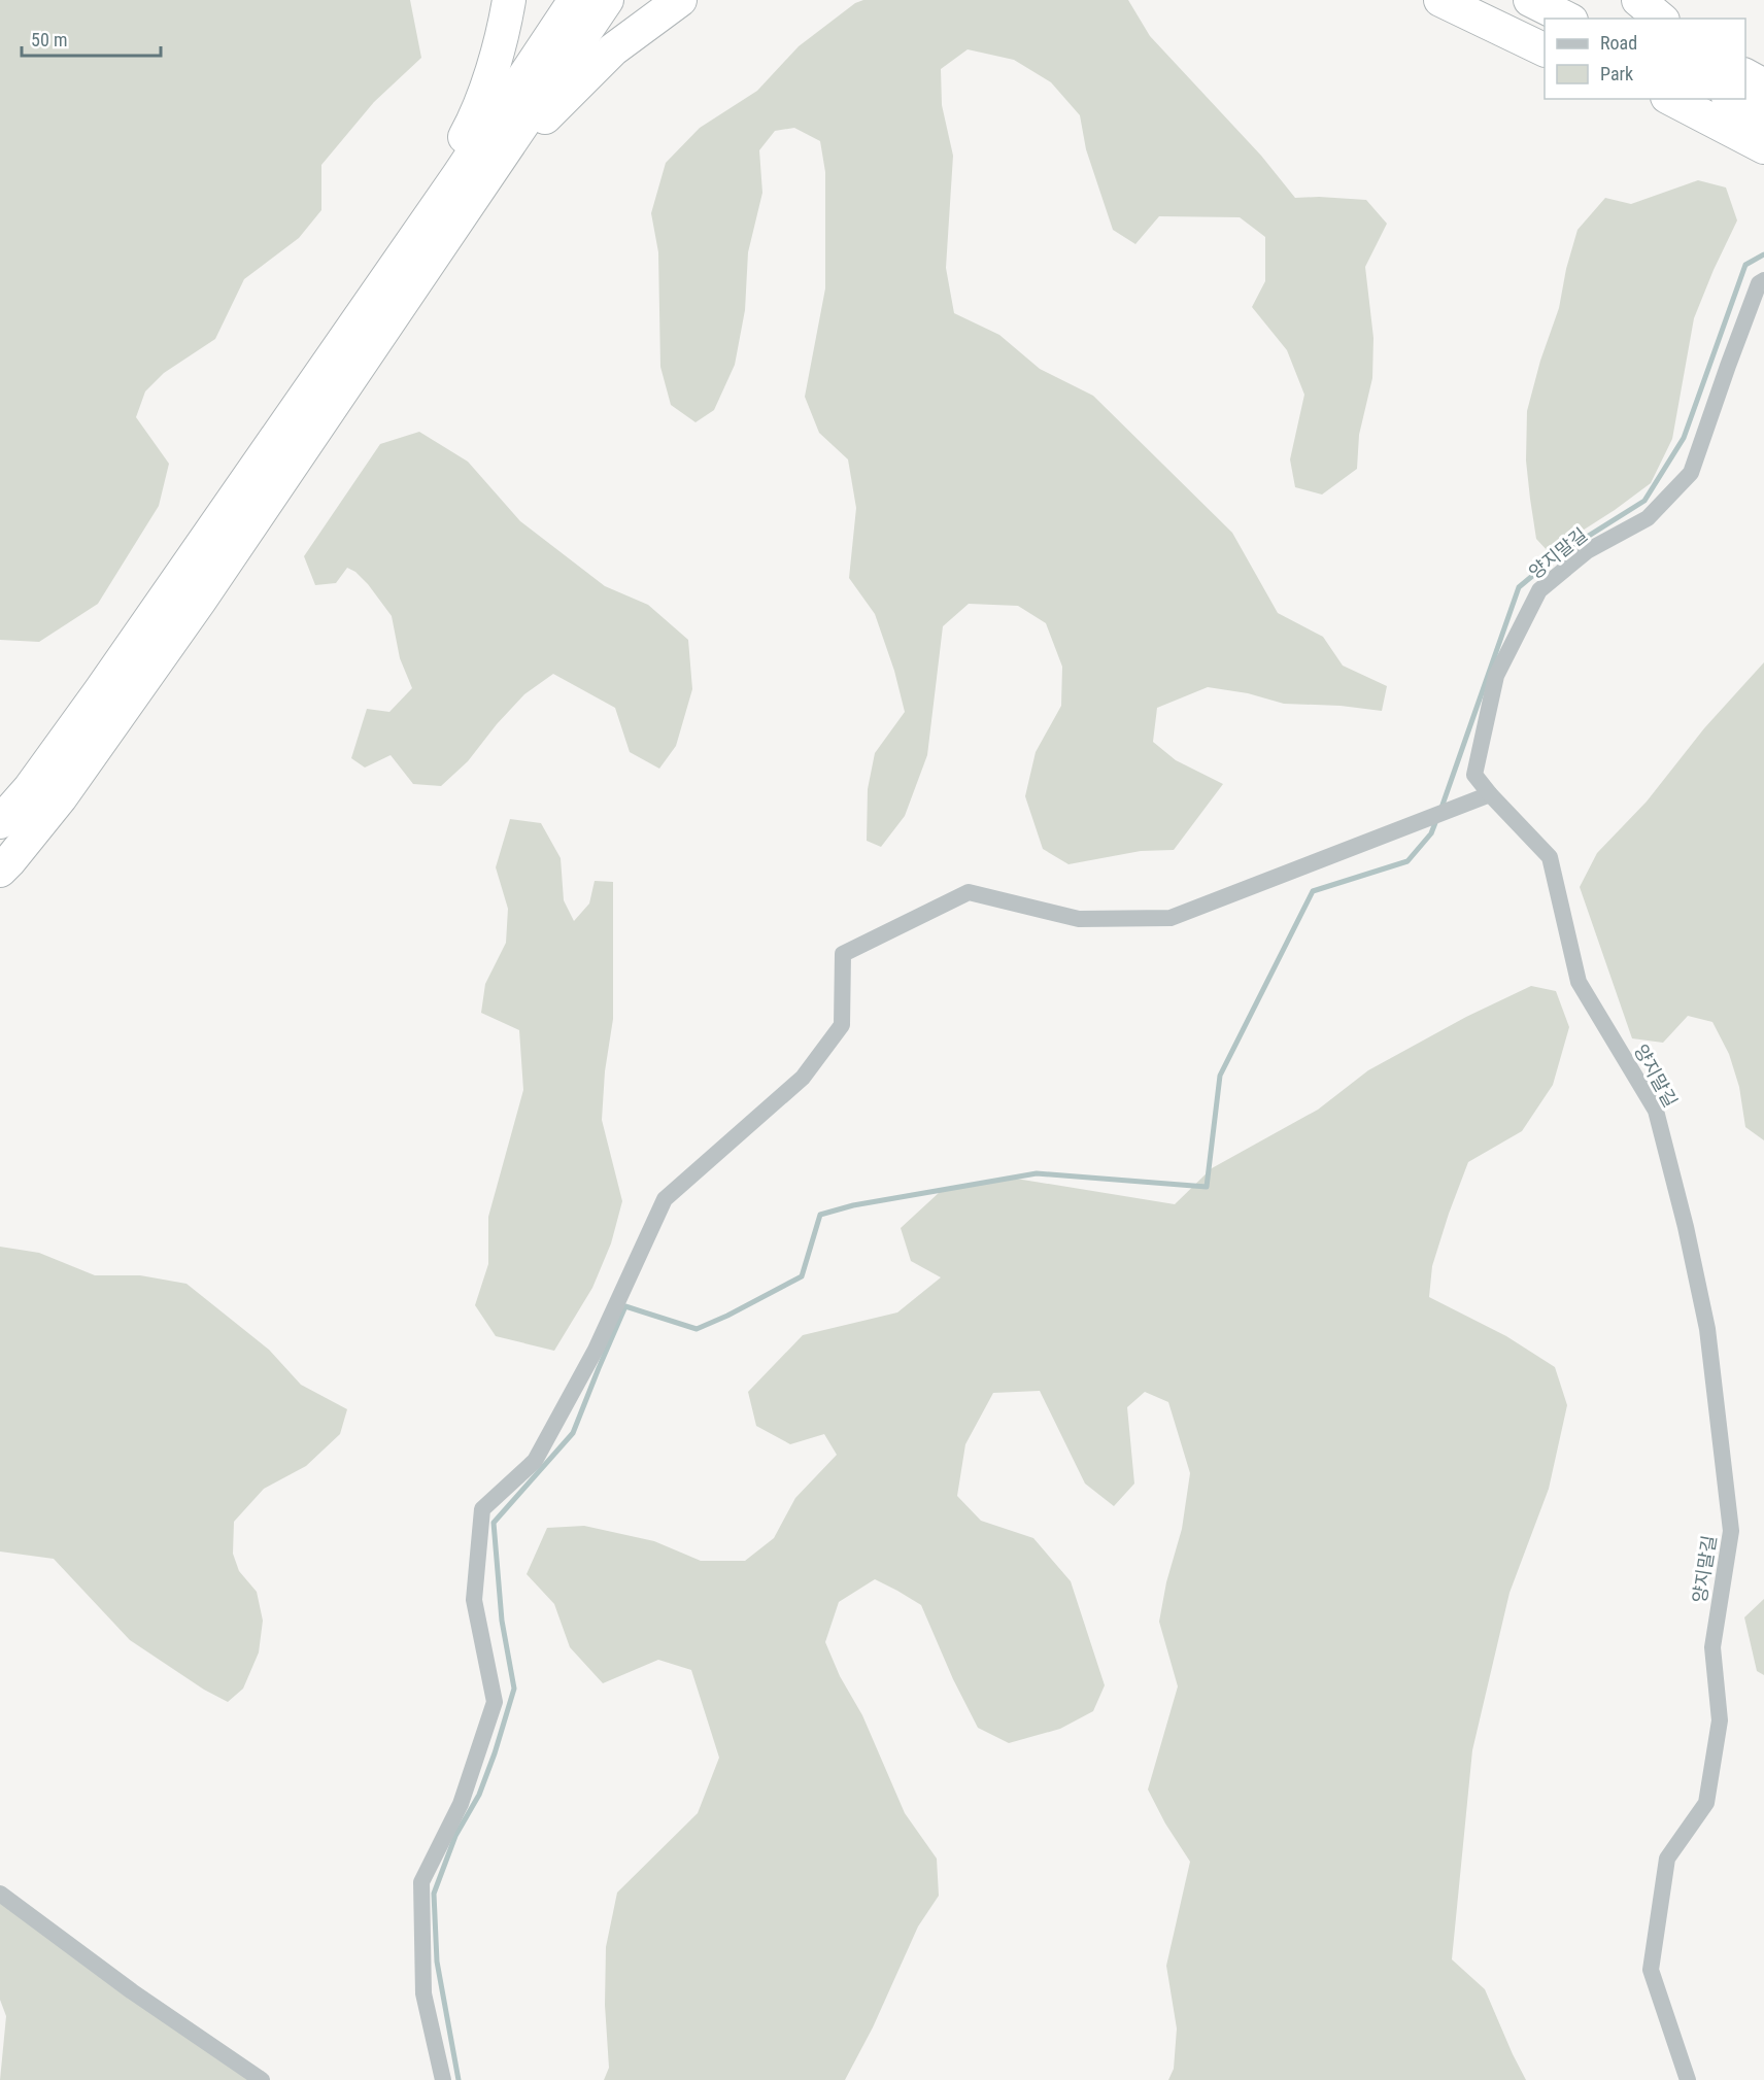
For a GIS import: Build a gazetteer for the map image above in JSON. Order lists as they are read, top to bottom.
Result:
{
  "streets": {
    "street": ["양지말길"]
  },
  "legend": ["Road", "Park"],
  "scale_bar": "50 m"
}
